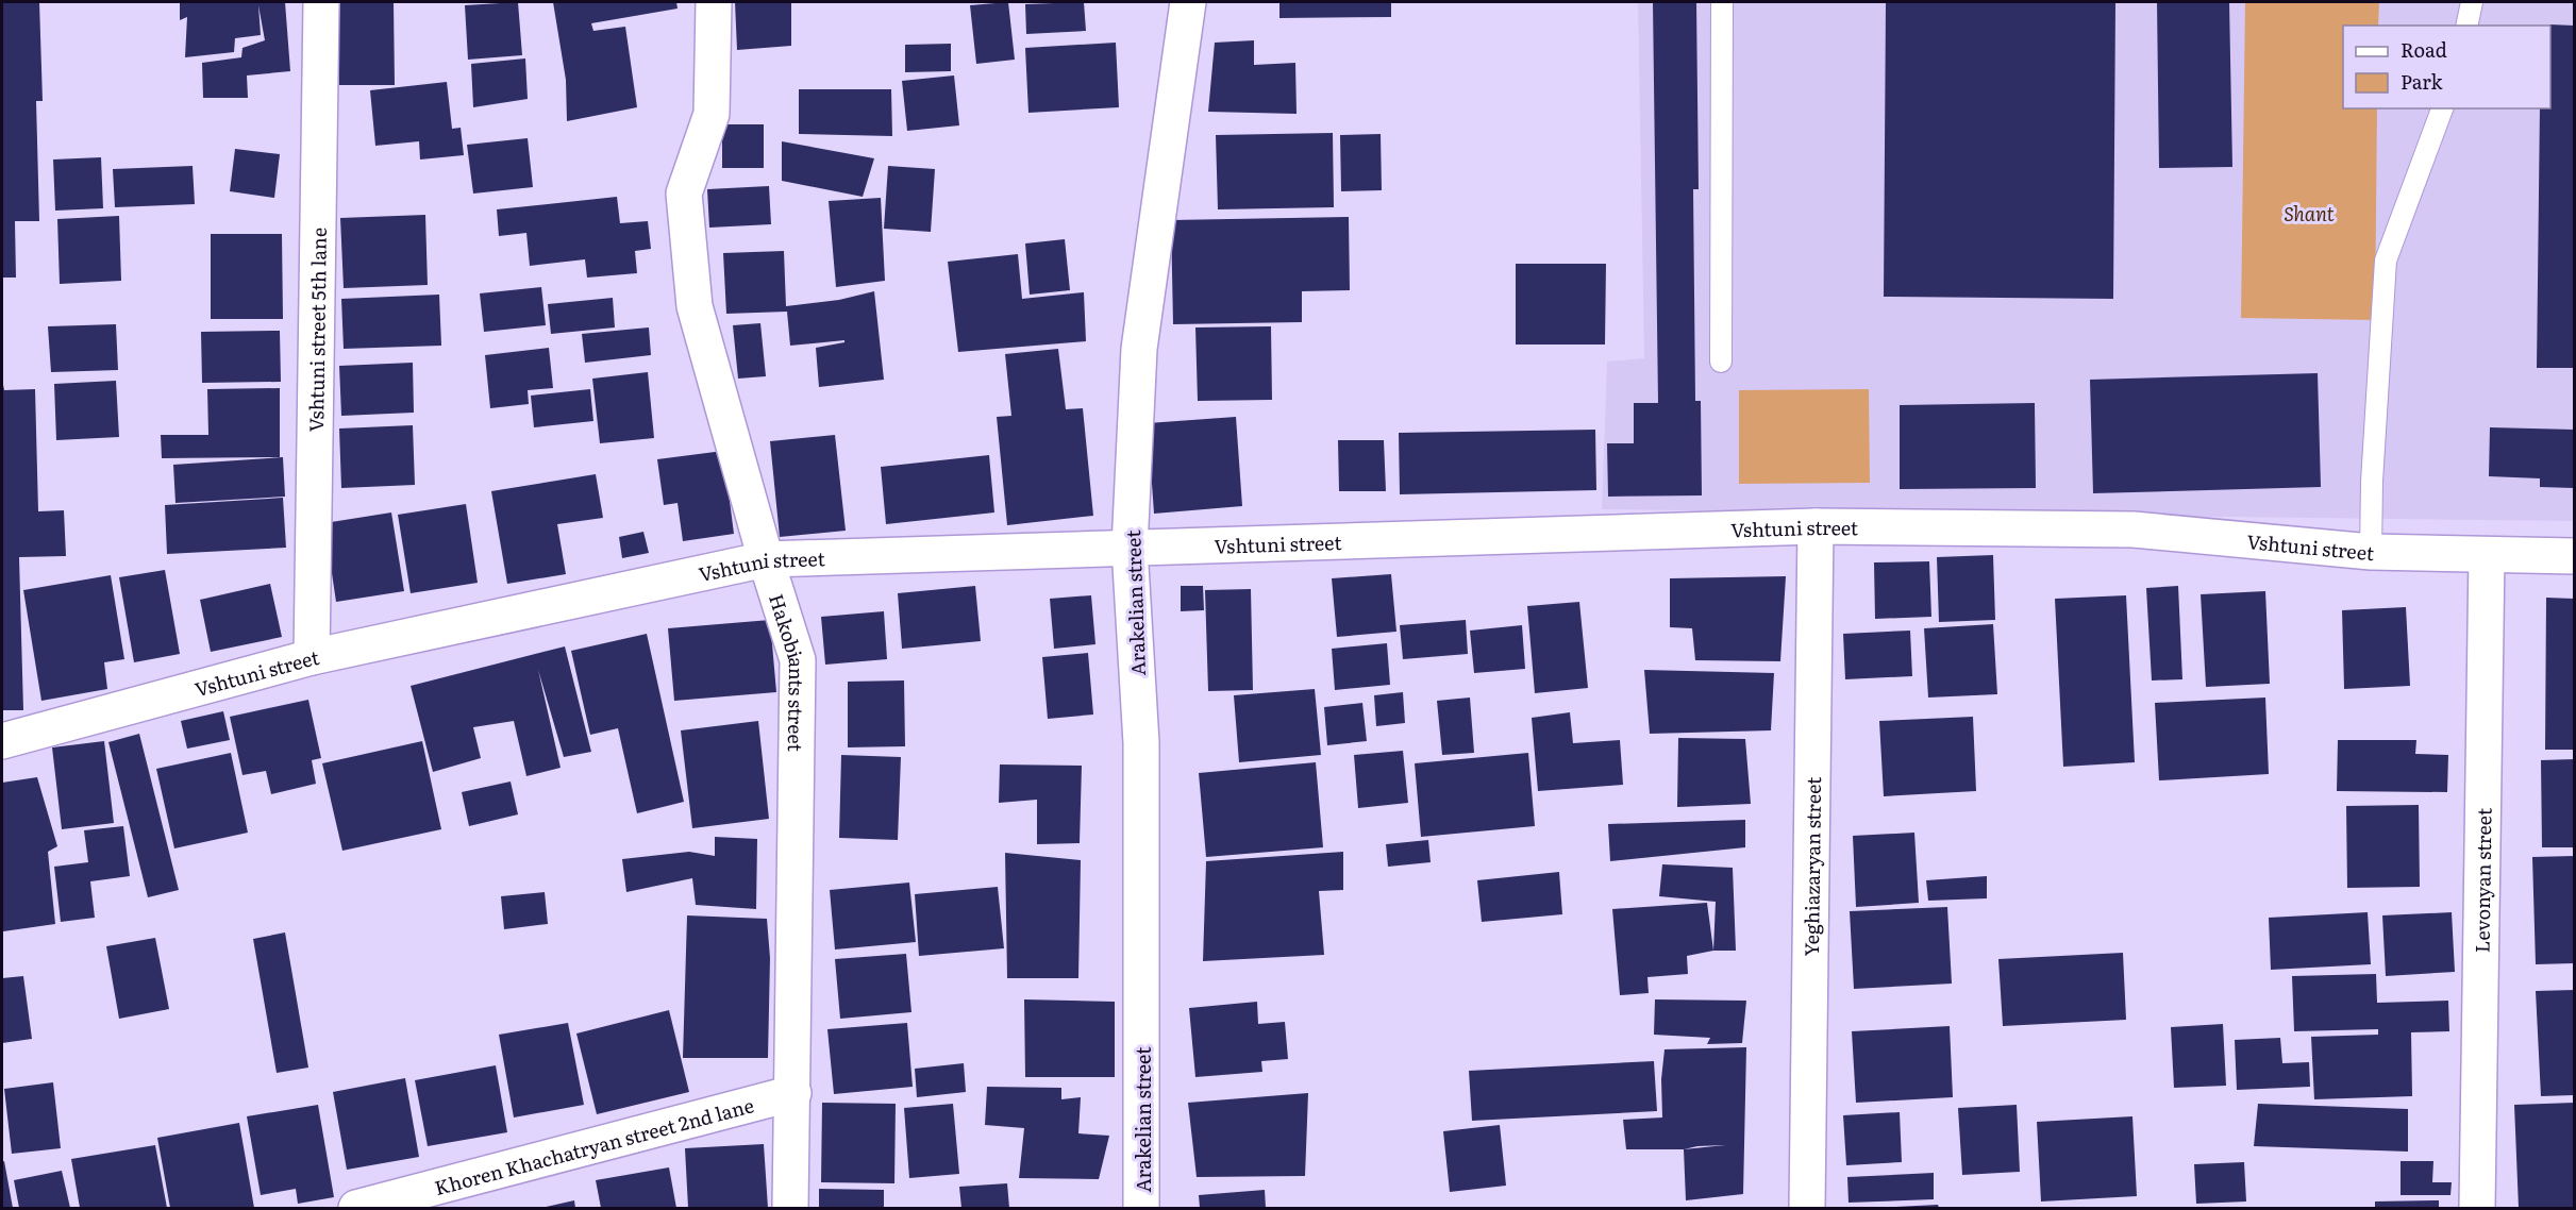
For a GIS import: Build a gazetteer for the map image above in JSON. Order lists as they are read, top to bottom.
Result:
{
  "streets": {
    "street": [
      "Vshtuni street 5th lane",
      "Vshtuni street",
      "Arakelian street",
      "Hakobiants street",
      "Yeghiazaryan street",
      "Levonyan street",
      "Khoren Khachatryan street 2nd lane"
    ]
  },
  "crossings": [
    ["Vshtuni street 5th lane", "Vshtuni street"],
    ["Vshtuni street", "Arakelian street"],
    ["Vshtuni street", "Hakobiants street"],
    ["Vshtuni street", "Yeghiazaryan street"],
    ["Vshtuni street", "Levonyan street"],
    ["Hakobiants street", "Khoren Khachatryan street 2nd lane"]
  ],
  "parks": ["Shant"],
  "legend": ["Road", "Park"]
}
